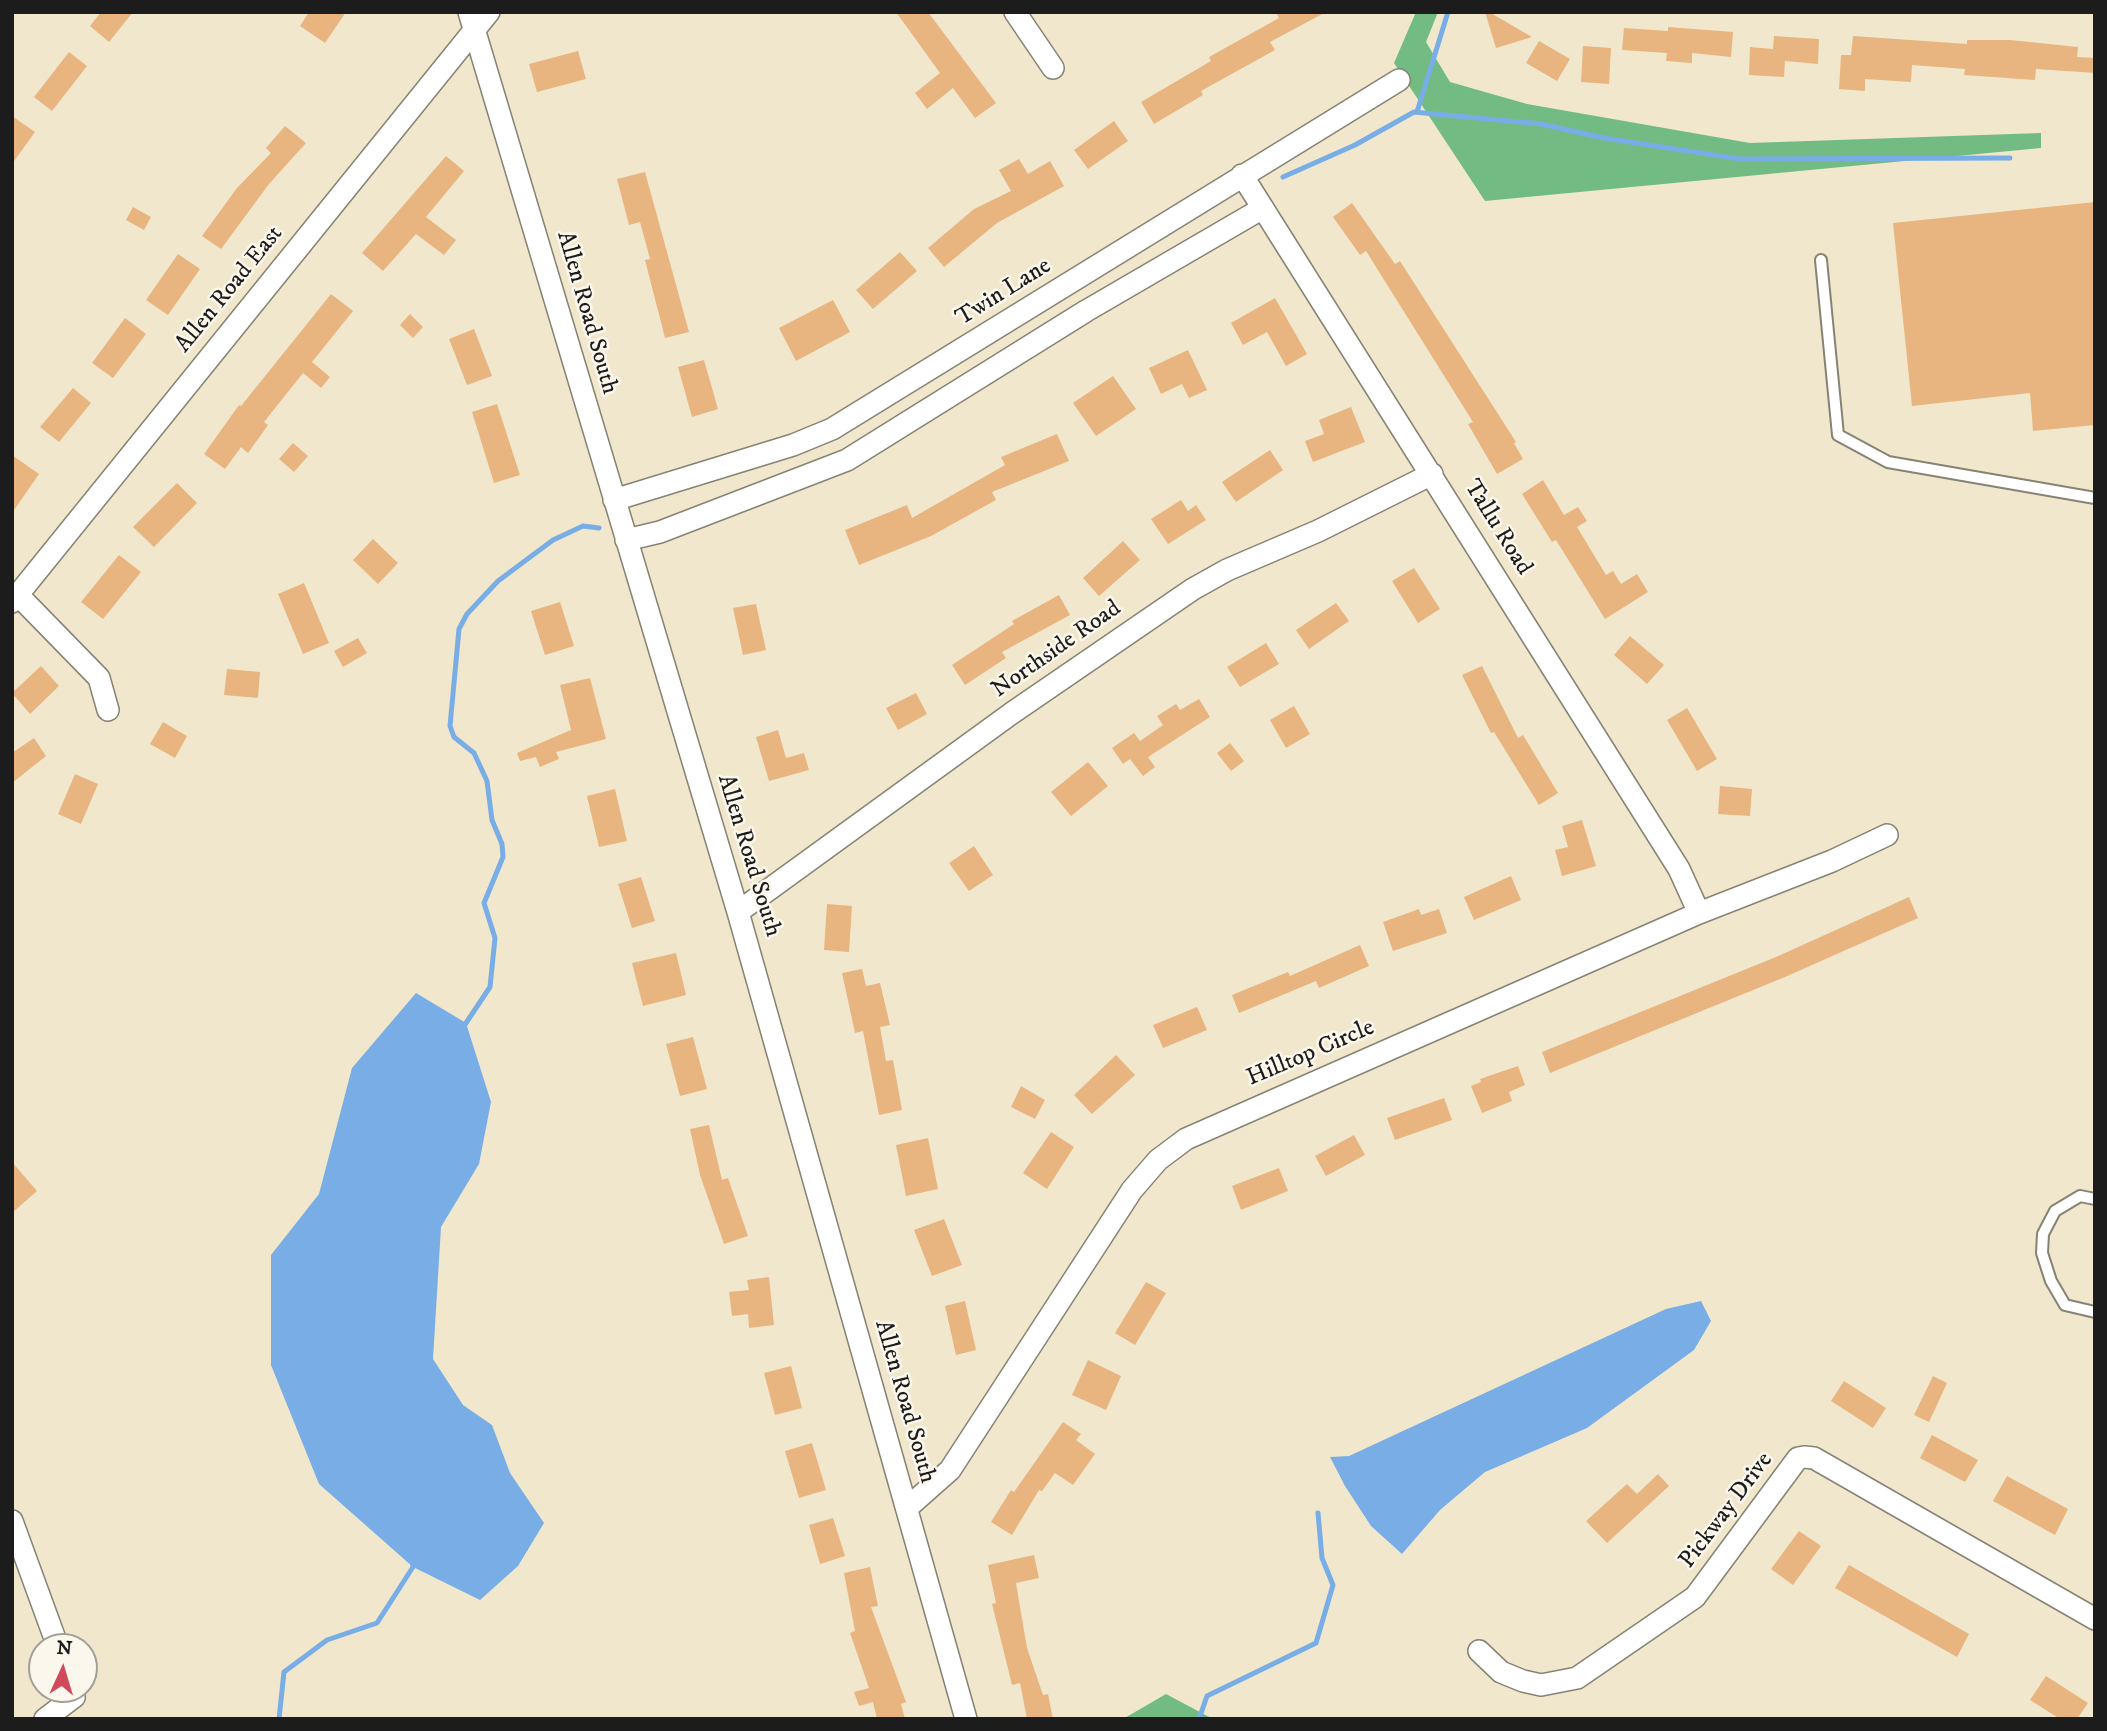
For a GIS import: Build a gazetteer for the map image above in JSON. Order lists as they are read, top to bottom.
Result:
{
  "streets": {
    "street": [
      "Allen Road East",
      "Twin Lane",
      "Allen Road South",
      "Tallu Road",
      "Northside Road",
      "Hilltop Circle",
      "Pickway Drive"
    ]
  },
  "crossings": [
    ["Allen Road East", "Allen Road South"],
    ["Twin Lane", "Allen Road South"],
    ["Twin Lane", "Tallu Road"],
    ["Allen Road South", "Northside Road"],
    ["Allen Road South", "Hilltop Circle"],
    ["Tallu Road", "Northside Road"],
    ["Tallu Road", "Hilltop Circle"]
  ],
  "north": "top"
}
